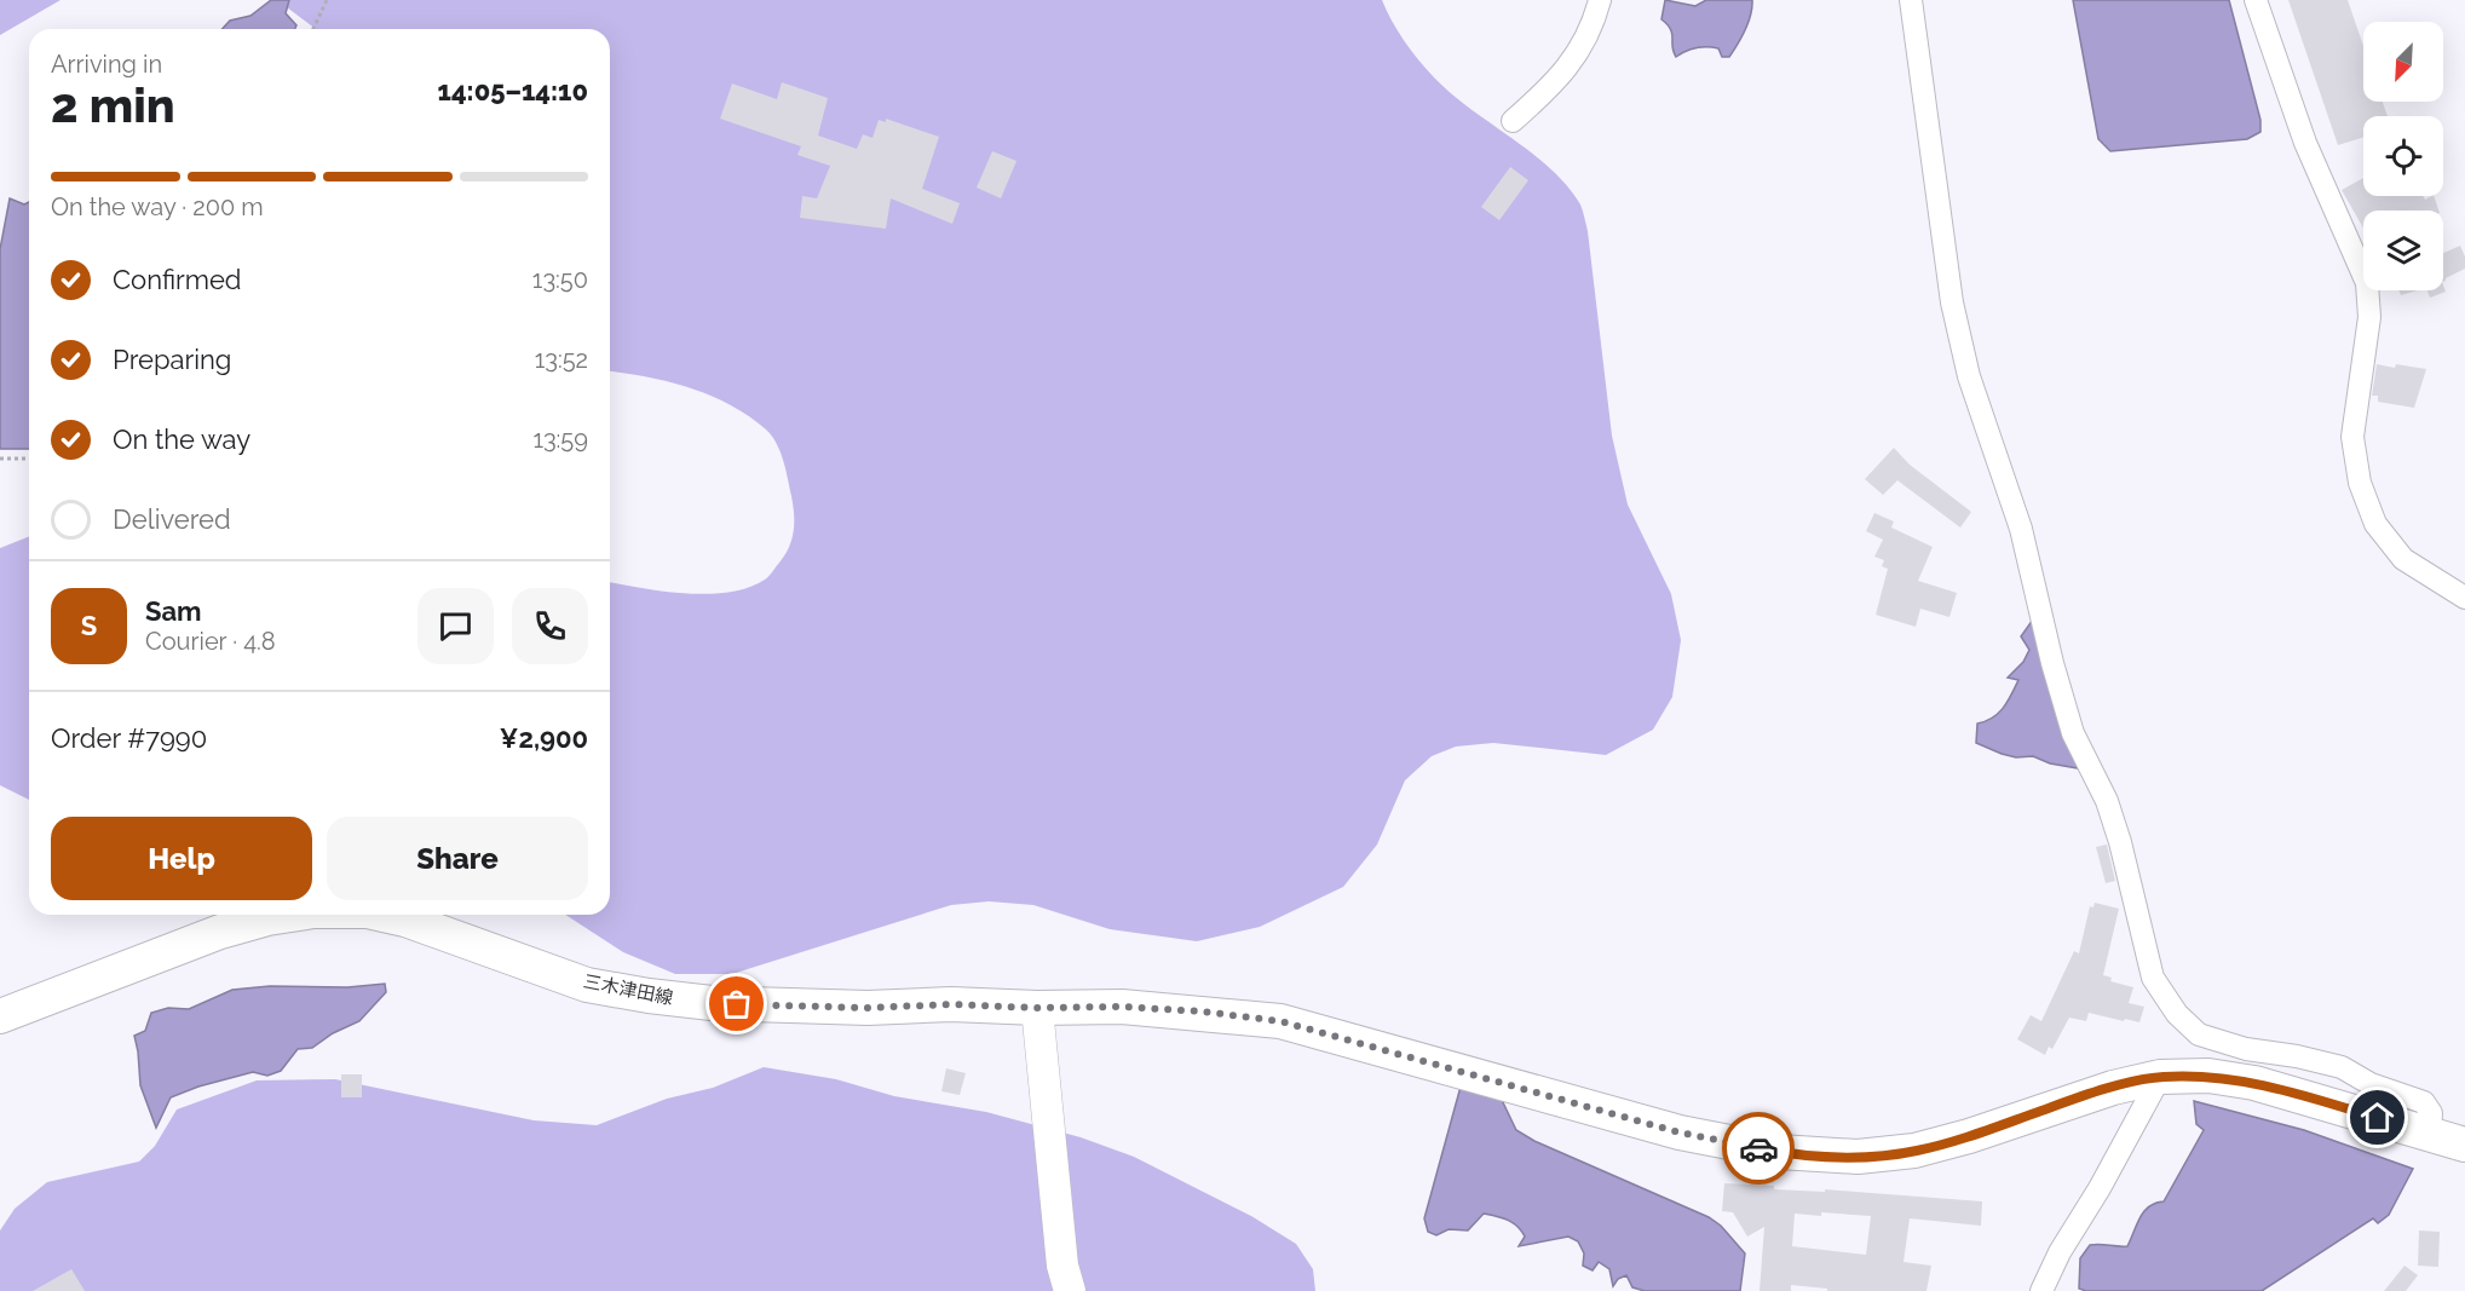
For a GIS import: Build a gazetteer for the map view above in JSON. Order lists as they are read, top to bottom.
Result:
{
  "streets": {
    "main road": ["三木津田線"]
  },
  "north": "bottom left",
  "page": {
    "heading": ["2 min", "Arriving in", "14:05–14:10"],
    "panel": [
      "Sam",
      "Courier · 4.8",
      "Order #7990",
      "¥2,900"
    ],
    "bar": "On the way · 200 m",
    "list": [
      ["Confirmed", "13:50"],
      ["Preparing", "13:52"],
      ["On the way", "13:59"],
      "Delivered"
    ],
    "round": "S",
    "buttons": ["Help", "Share"]
  }
}
